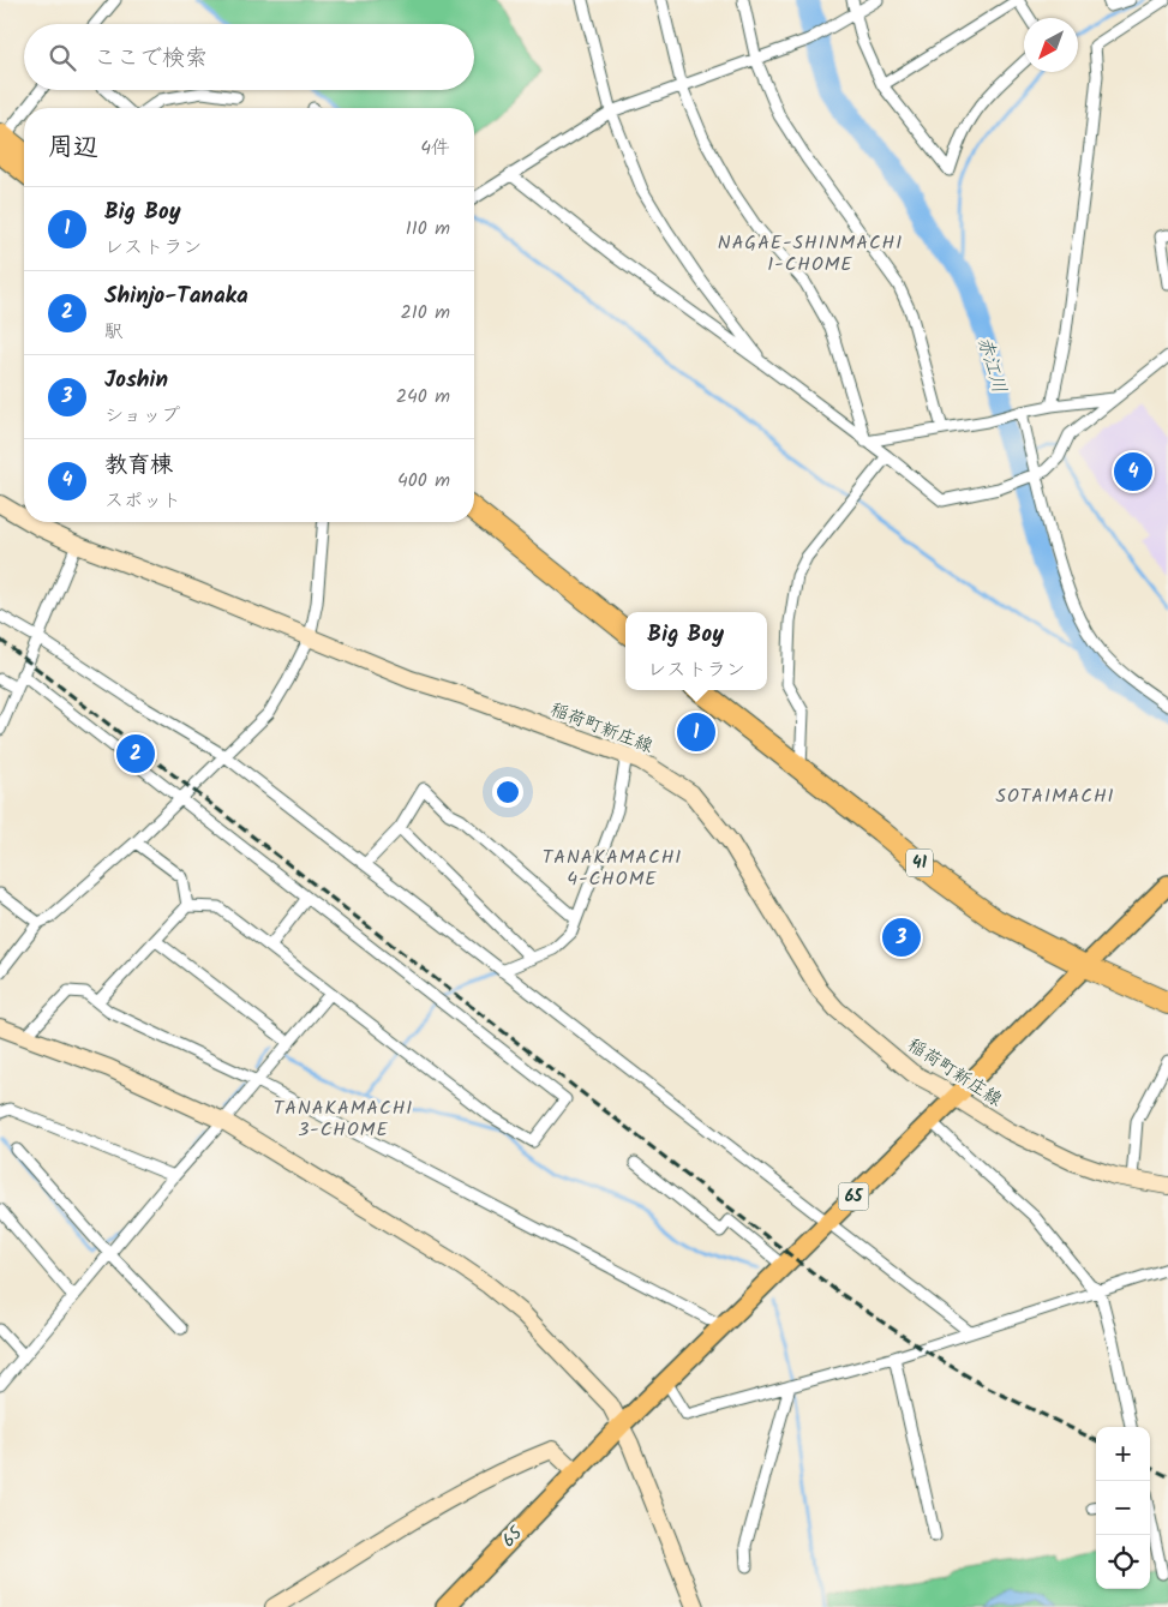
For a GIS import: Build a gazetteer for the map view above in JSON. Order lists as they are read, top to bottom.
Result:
{
  "streets": {
    "highway": ["41"],
    "main road": ["稲荷町新庄線", "65"]
  },
  "crossings": [
    ["稲荷町新庄線", "65"],
    ["41", "65"]
  ],
  "districts": [
    "NAGAE-SHINMACHI 1-CHOME",
    "SOTAIMACHI",
    "TANAKAMACHI 4-CHOME",
    "TANAKAMACHI 3-CHOME"
  ],
  "water": ["赤江川"],
  "north": "bottom left",
  "page": {
    "search": "ここで検索",
    "heading": ["周辺", "4件"],
    "list": [
      {
        "mark": "1",
        "name": "Big Boy",
        "note": "レストラン",
        "value": "110 m"
      },
      {
        "mark": "2",
        "name": "Shinjo-Tanaka",
        "note": "駅",
        "value": "210 m"
      },
      {
        "mark": "3",
        "name": "Joshin",
        "note": "ショップ",
        "value": "240 m"
      },
      {
        "mark": "4",
        "name": "教育棟",
        "note": "スポット",
        "value": "400 m"
      }
    ],
    "pins": [
      "4",
      "1",
      "2",
      "3"
    ],
    "popup": ["Big Boy", "レストラン"],
    "map_buttons": ["+", "−"]
  }
}
